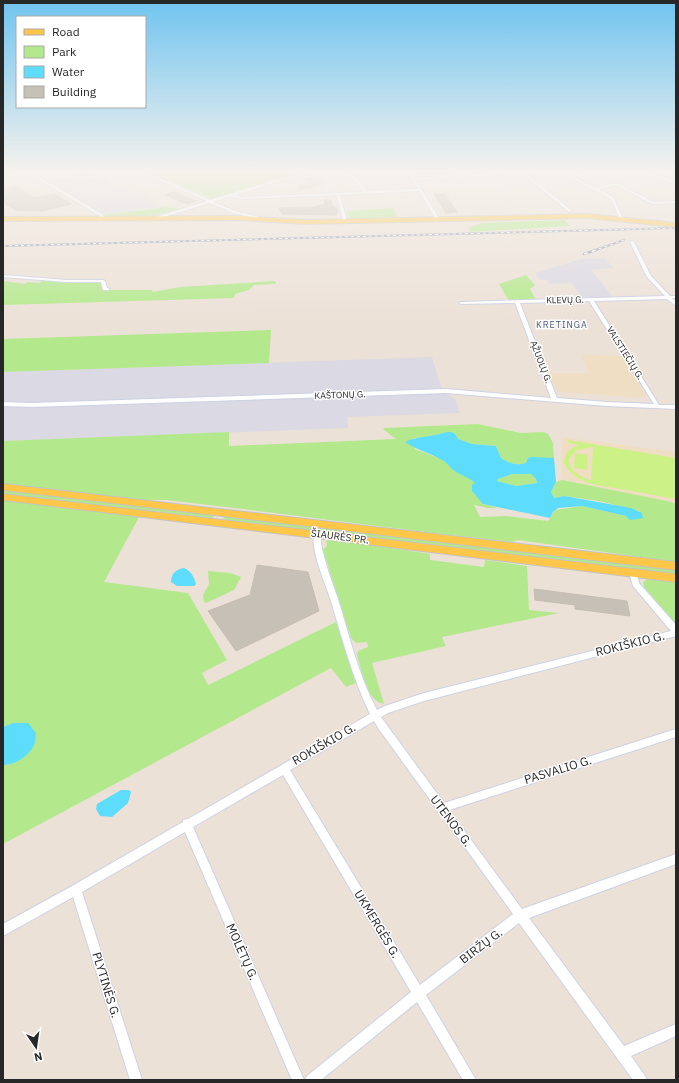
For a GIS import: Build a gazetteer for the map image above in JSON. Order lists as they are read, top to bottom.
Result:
{
  "streets": {
    "main road": ["ŠIAURĖS PR."],
    "street": [
      "KLEVŲ G.",
      "VALSTIEČIŲ G.",
      "ĄŽUOLŲ G.",
      "KAŠTONŲ G.",
      "ROKIŠKIO G.",
      "PASVALIO G.",
      "UTENOS G.",
      "UKMERGĖS G.",
      "BIRŽŲ G.",
      "MOLĖTŲ G.",
      "PLYTINĖS G."
    ]
  },
  "crossings": [
    ["KLEVŲ G.", "VALSTIEČIŲ G."],
    ["KLEVŲ G.", "ĄŽUOLŲ G."],
    ["VALSTIEČIŲ G.", "KAŠTONŲ G."],
    ["ĄŽUOLŲ G.", "KAŠTONŲ G."],
    ["ŠIAURĖS PR.", "UTENOS G."],
    ["ROKIŠKIO G.", "UTENOS G."],
    ["ROKIŠKIO G.", "UKMERGĖS G."],
    ["ROKIŠKIO G.", "MOLĖTŲ G."],
    ["ROKIŠKIO G.", "PLYTINĖS G."],
    ["PASVALIO G.", "UTENOS G."],
    ["UTENOS G.", "BIRŽŲ G."],
    ["UKMERGĖS G.", "BIRŽŲ G."]
  ],
  "districts": ["KRETINGA"],
  "legend": [
    "Road",
    "Park",
    "Water",
    "Building"
  ],
  "north": "bottom"
}
